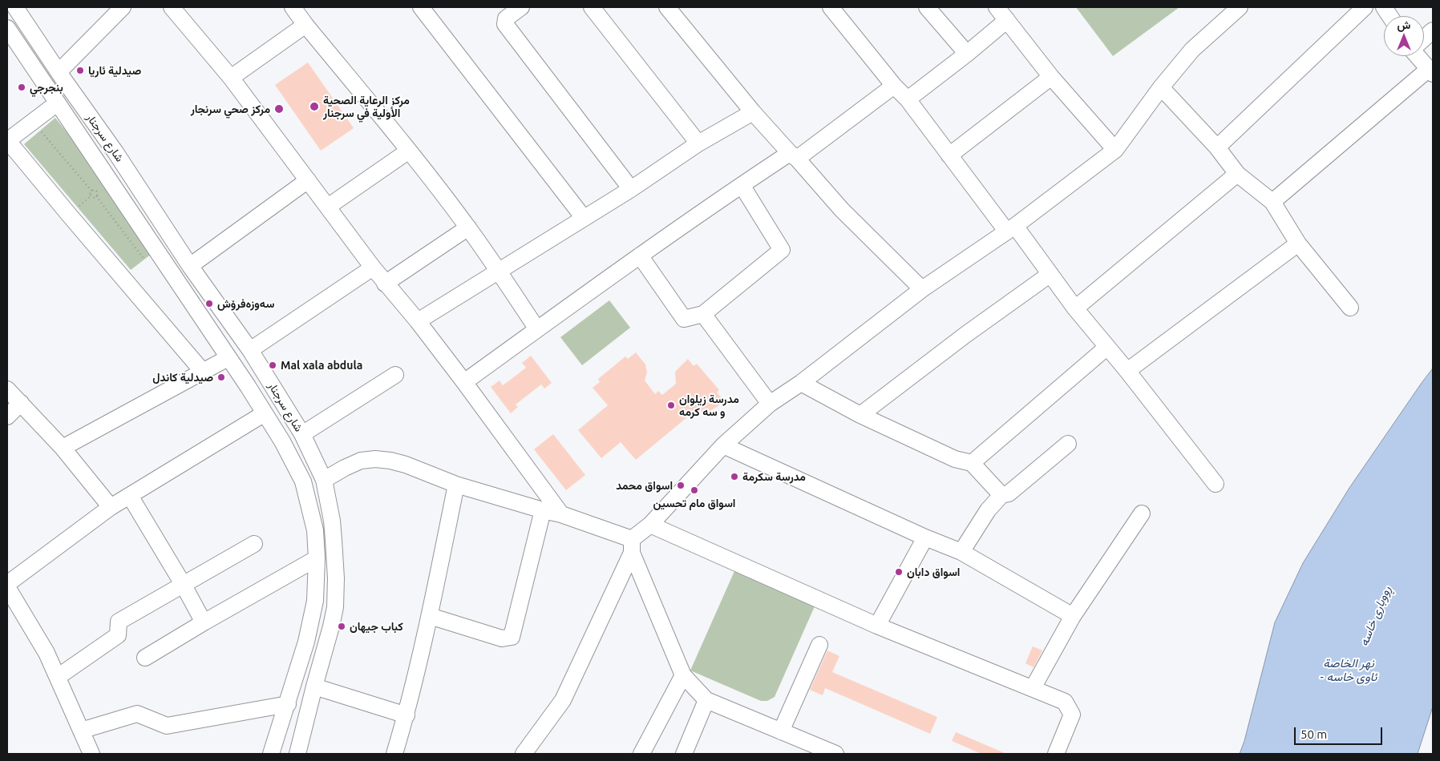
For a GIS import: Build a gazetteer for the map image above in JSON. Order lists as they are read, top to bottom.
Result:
{
  "streets": {
    "street": ["شارع سرجنار"]
  },
  "water": ["ڕووباری خاسە", "نهر الخاصة - ئاوی خاسە"],
  "places": [
    "صيدلية ئاريا",
    "بنجرجي",
    "مركز الرعاية الصحية الأولية في سرجنار",
    "مركز صحي سرنجار",
    "سەوزەفرۆش",
    "Mal xala abdula",
    "صيدلية كاندل",
    "مدرسة زيلوان و سه كرمه",
    "مدرسة سكرمة",
    "اسواق محمد",
    "اسواق مام تحسين",
    "اسواق دابان",
    "كباب جيهان"
  ],
  "scale_bar": "50 m",
  "north": "top"
}
